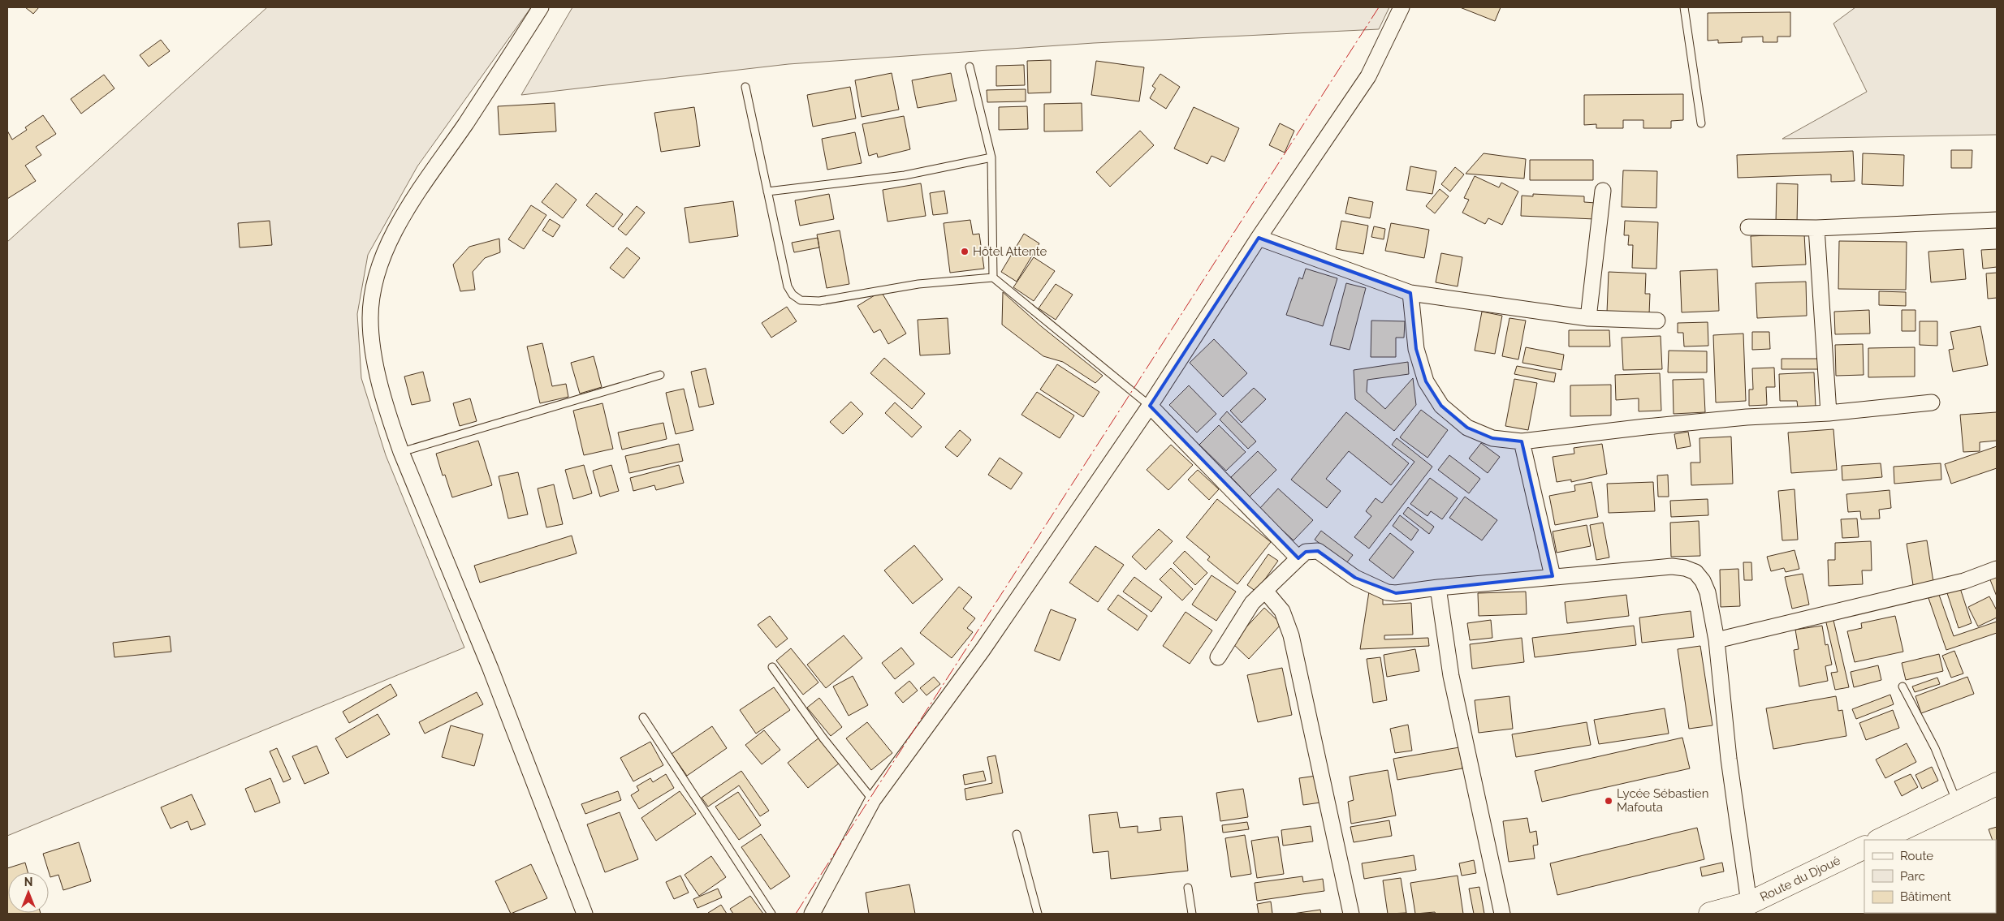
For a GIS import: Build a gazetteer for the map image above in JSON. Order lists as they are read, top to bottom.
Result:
{
  "streets": {
    "main road": ["Route du Djoué"]
  },
  "places": ["Hôtel Attente", "Lycée Sébastien Mafouta"],
  "legend": ["Route", "Parc", "Bâtiment"],
  "north": "top"
}
